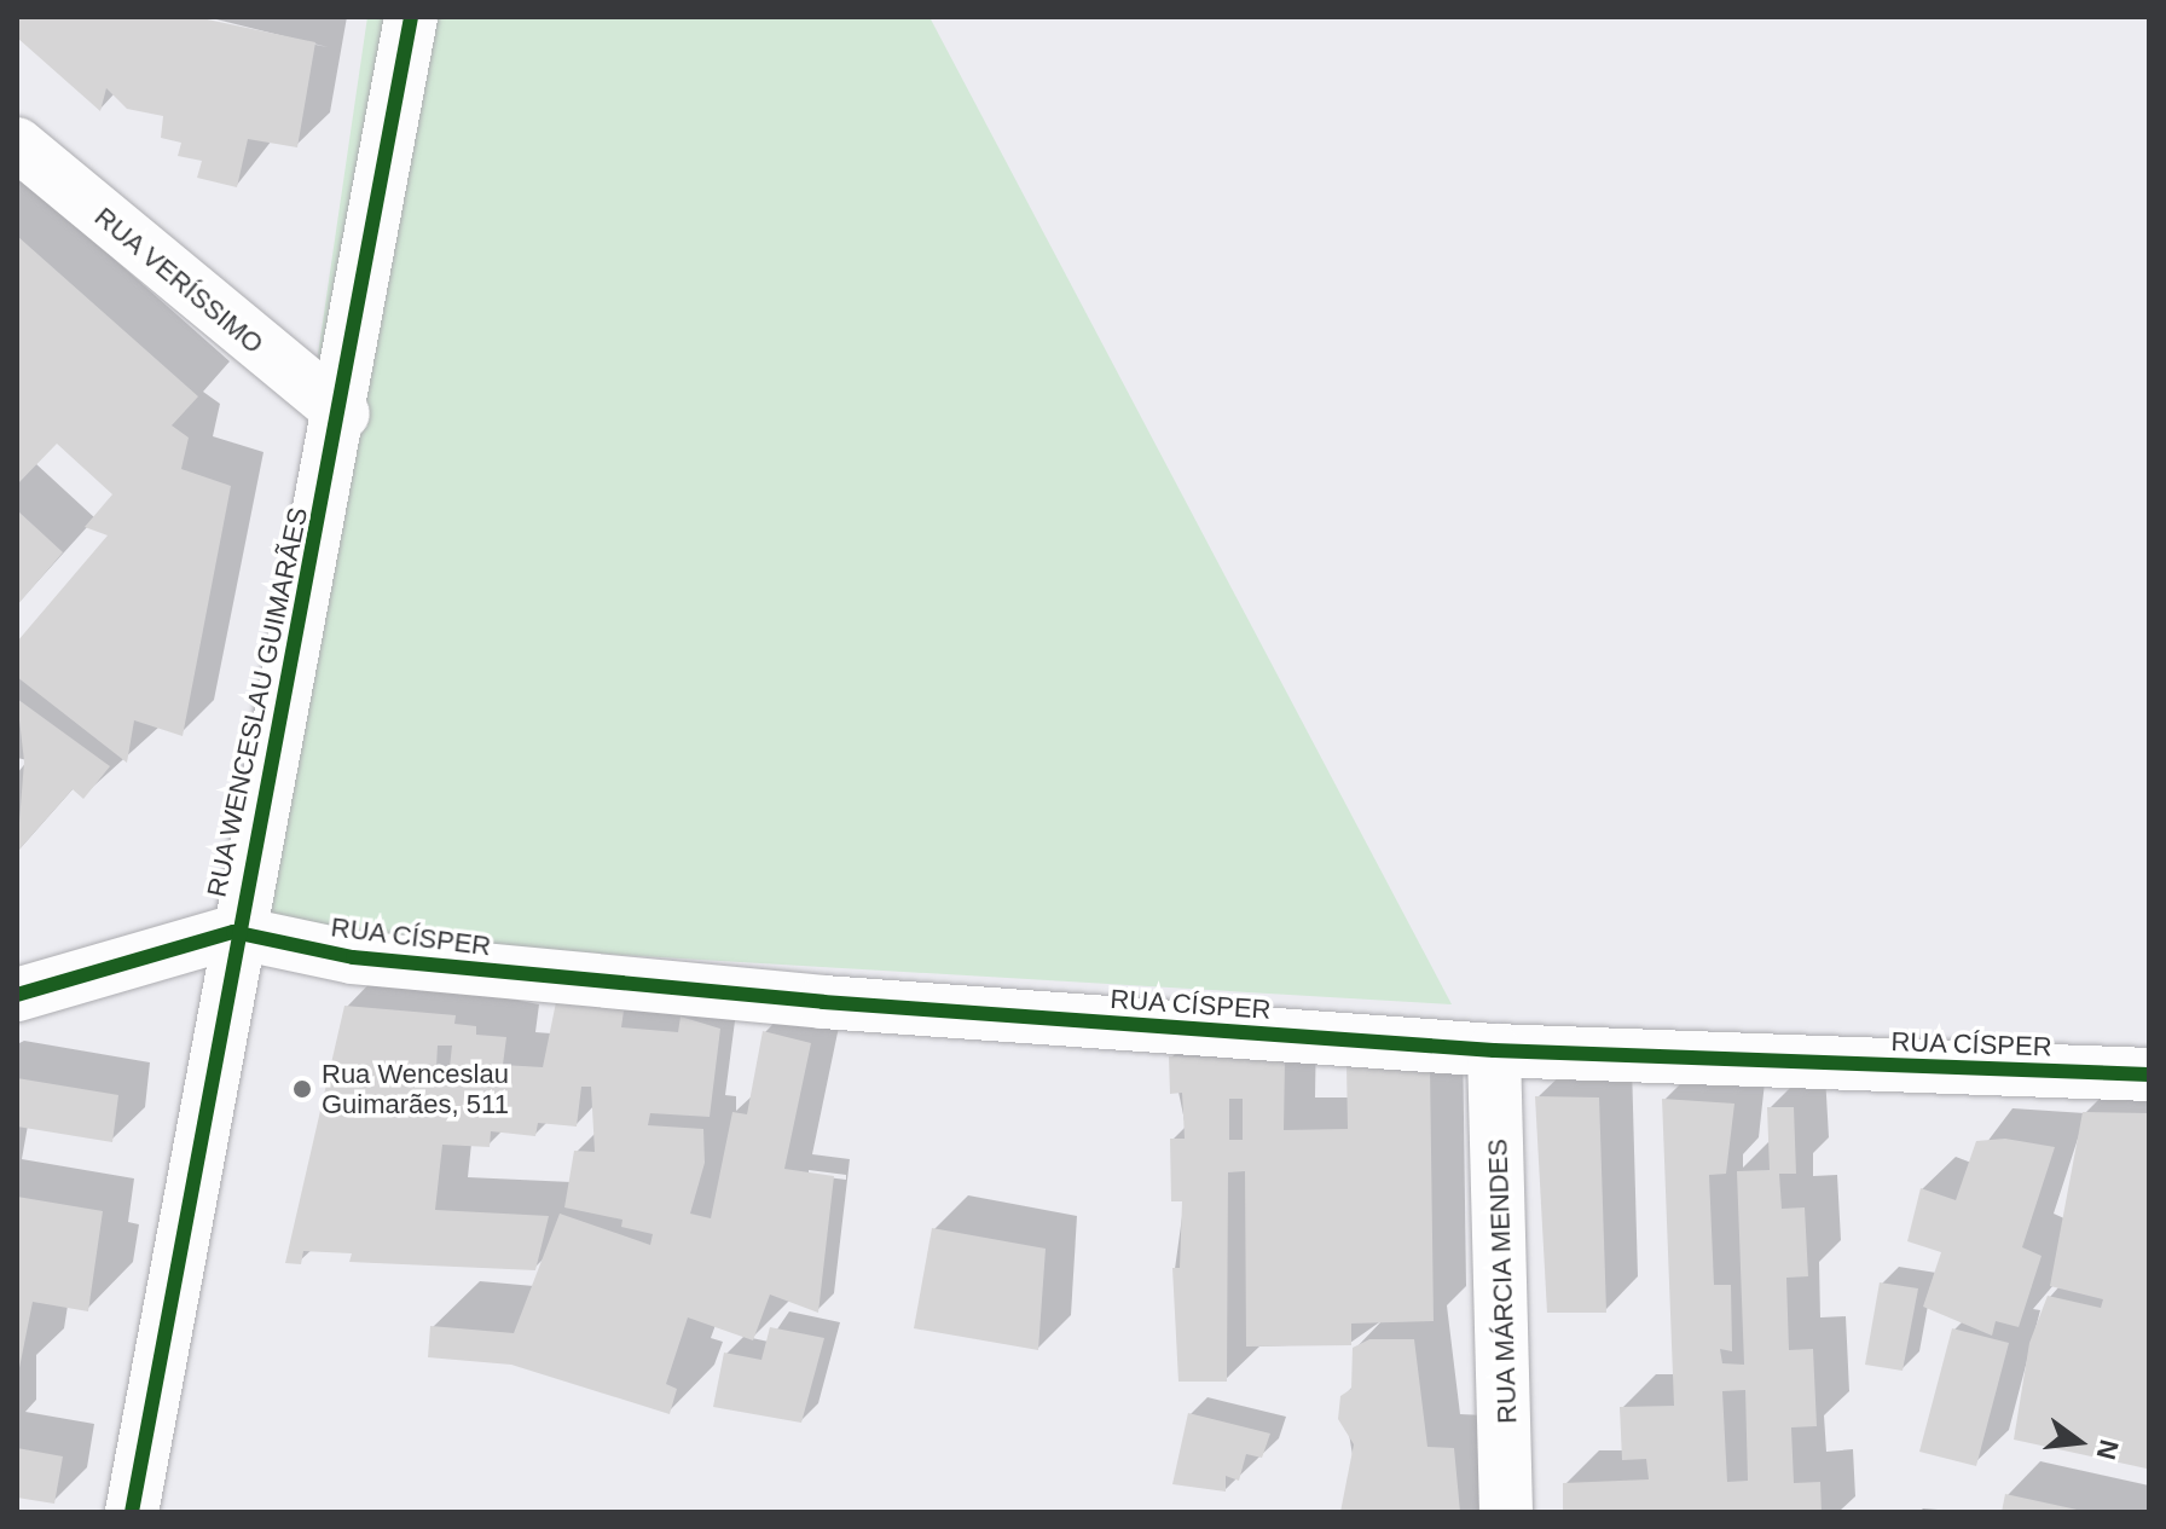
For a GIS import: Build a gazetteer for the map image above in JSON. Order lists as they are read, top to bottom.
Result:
{
  "streets": {
    "street": [
      "RUA VERÍSSIMO",
      "RUA WENCESLAU GUIMARÃES",
      "RUA CÍSPER",
      "RUA MÁRCIA MENDES"
    ]
  },
  "crossings": [
    ["RUA VERÍSSIMO", "RUA WENCESLAU GUIMARÃES"],
    ["RUA WENCESLAU GUIMARÃES", "RUA CÍSPER"],
    ["RUA CÍSPER", "RUA MÁRCIA MENDES"]
  ],
  "places": ["Rua Wenceslau Guimarães, 511"],
  "north": "right"
}
